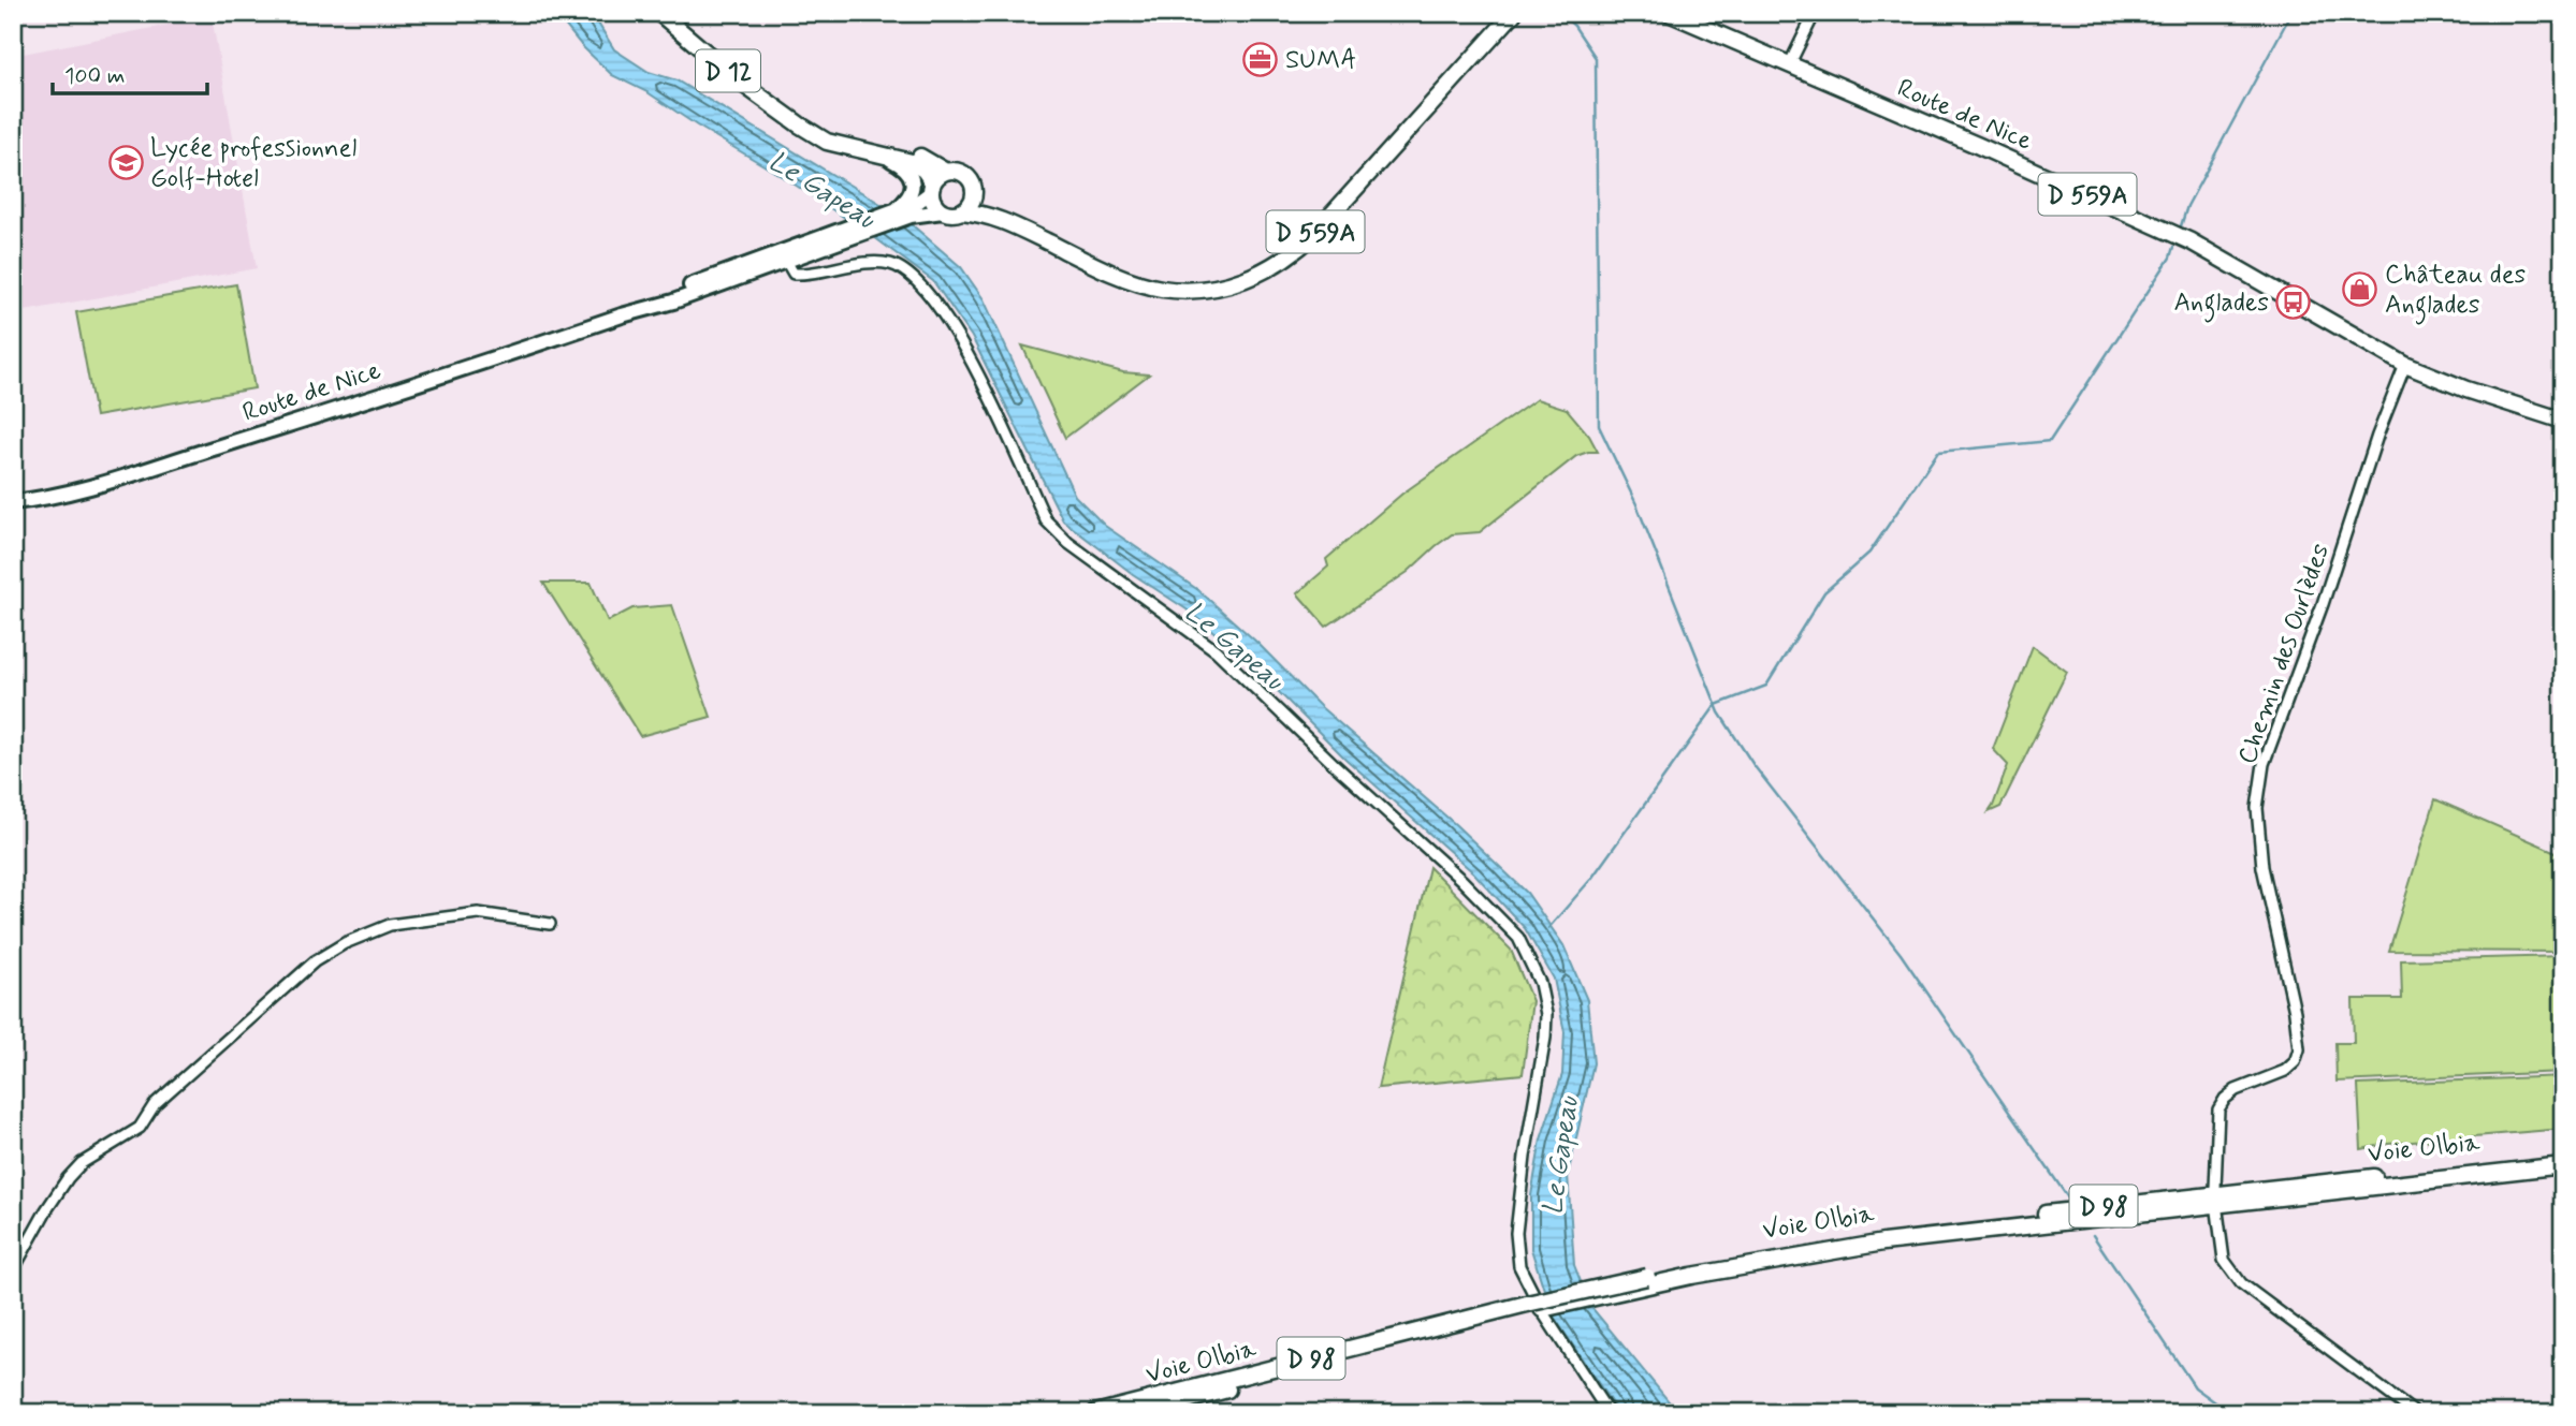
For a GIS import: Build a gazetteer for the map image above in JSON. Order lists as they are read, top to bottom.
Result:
{
  "streets": {
    "main road": [
      "D 12",
      "Route de Nice",
      "D 559A",
      "Voie Olbia",
      "D 98"
    ],
    "street": ["Chemin des Ourlèdes"]
  },
  "crossings": [
    ["Route de Nice", "Chemin des Ourlèdes"]
  ],
  "water": ["Le Gapeau"],
  "places": {
    "office": ["SUMA"],
    "school or university": ["Lycée professionnel Golf-Hotel"],
    "shop": ["Château des Anglades"],
    "bus stop": ["Anglades"]
  },
  "scale_bar": "100 m"
}
